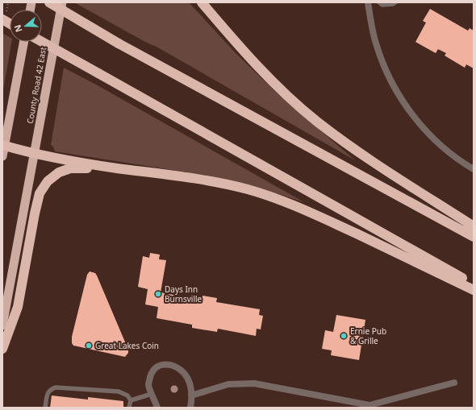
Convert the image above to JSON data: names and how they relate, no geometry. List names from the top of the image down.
{
  "streets": {
    "highway": ["County Road 42 East"]
  },
  "places": ["Days Inn Burnsville", "Ernie Pub & Grille", "Great Lakes Coin"],
  "north": "left"
}
